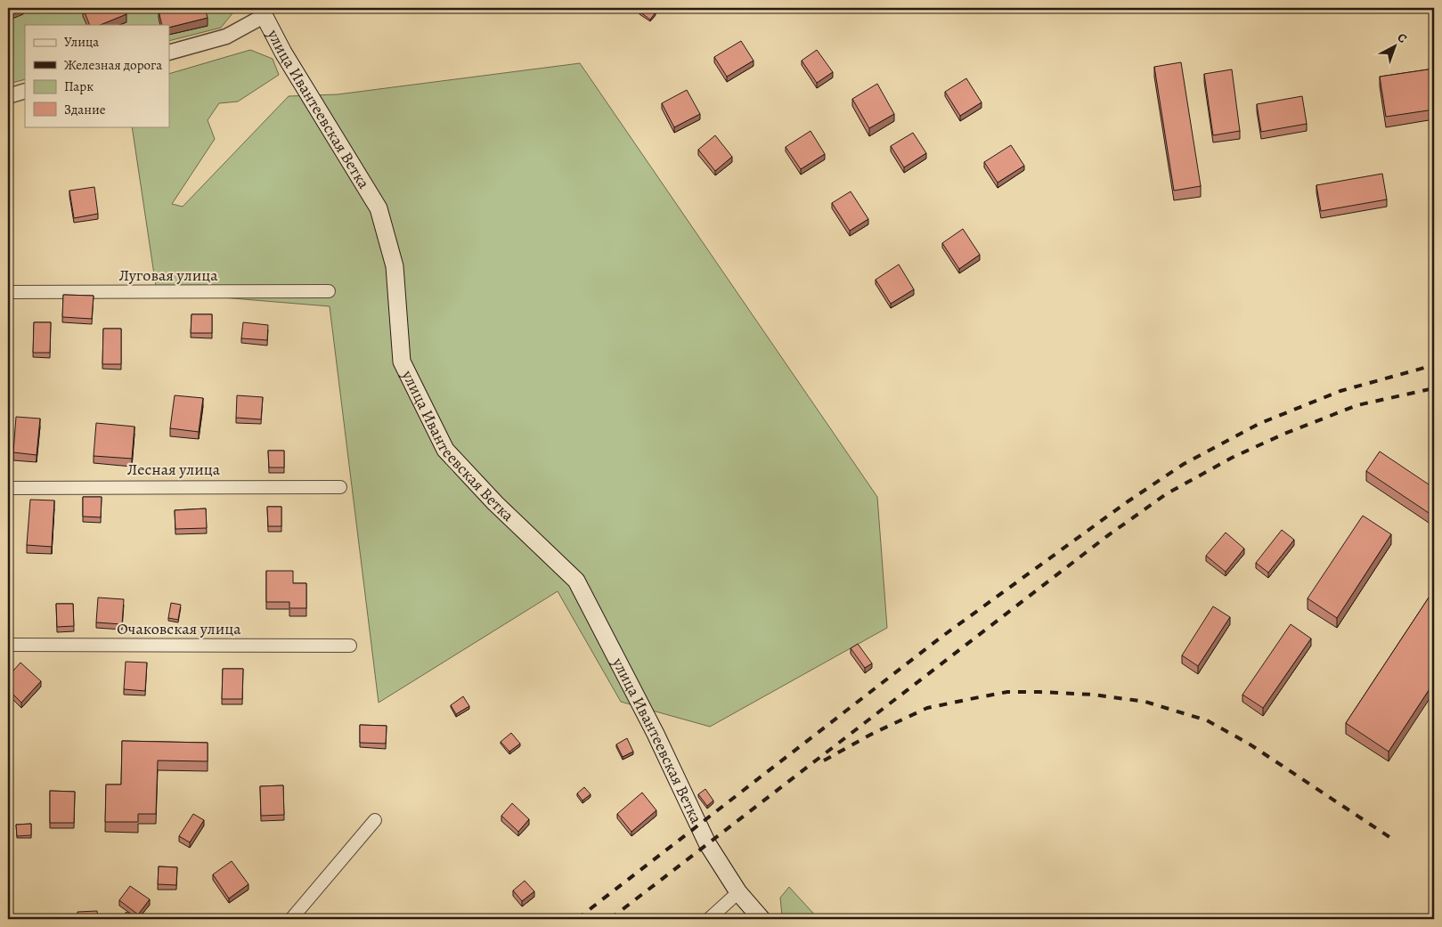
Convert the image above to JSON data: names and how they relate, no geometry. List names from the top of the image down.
{
  "streets": {
    "main road": ["улица Ивантеевская Ветка"],
    "street": ["Луговая улица", "Лесная улица", "Очаковская улица"]
  },
  "legend": [
    "Улица",
    "Железная дорога",
    "Парк",
    "Здание"
  ],
  "north": "top right"
}
